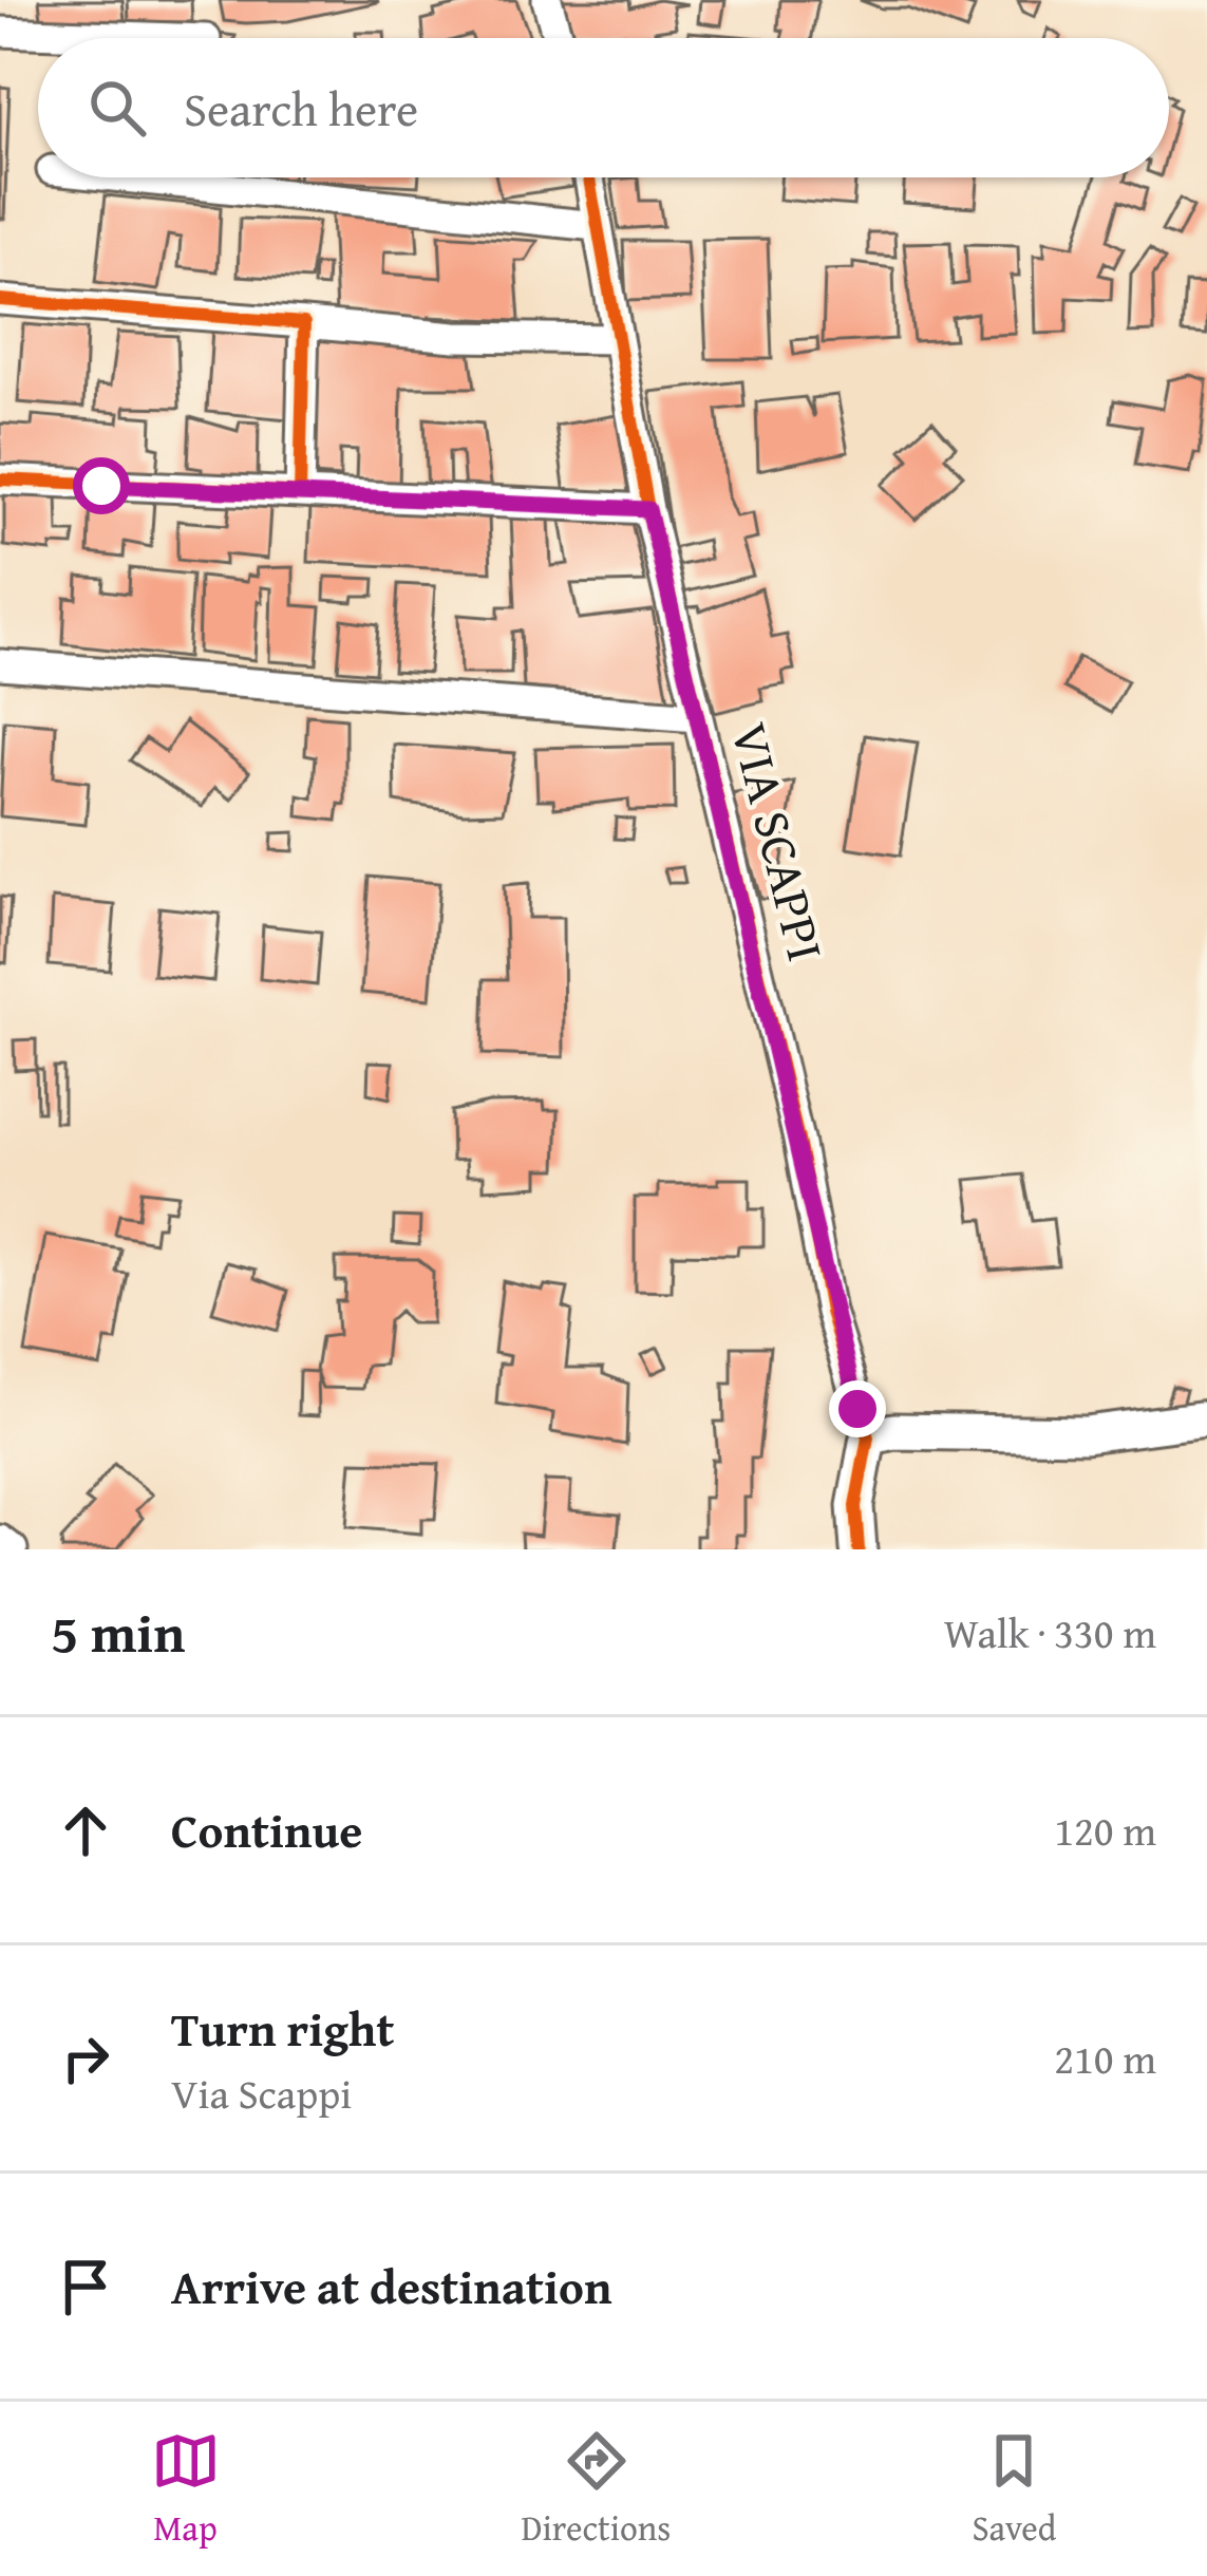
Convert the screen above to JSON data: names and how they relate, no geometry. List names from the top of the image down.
{
  "streets": {
    "street": ["VIA SCAPPI"]
  },
  "page": {
    "search": "Search here",
    "heading": ["5 min", "Walk · 330 m"],
    "list": [
      ["Continue", "120 m"],
      ["Turn right", "Via Scappi", "210 m"],
      "Arrive at destination"
    ],
    "nav": ["Map", "Directions", "Saved"]
  }
}
